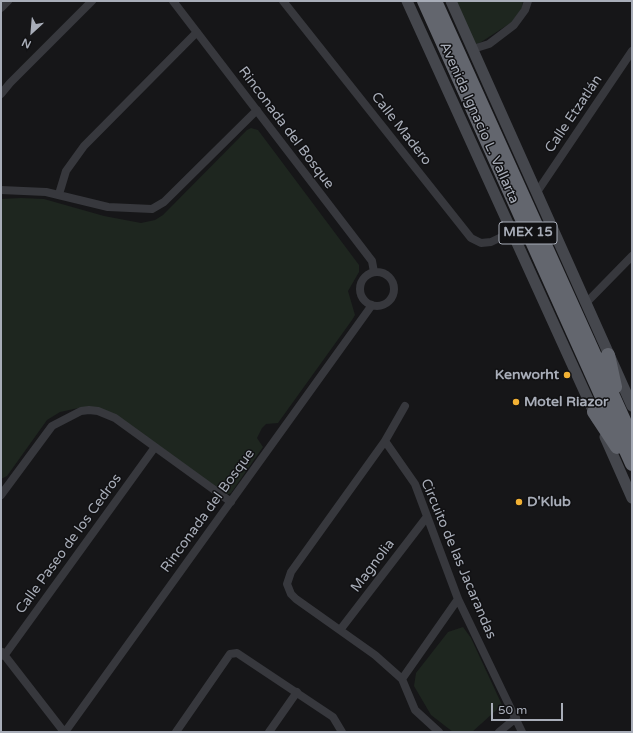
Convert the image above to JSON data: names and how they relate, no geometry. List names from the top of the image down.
{
  "streets": {
    "highway": ["Avenida Ignacio L. Vallarta", "MEX 15"],
    "street": [
      "Calle Etzatlán",
      "Rinconada del Bosque",
      "Calle Madero",
      "Calle Paseo de los Cedros",
      "Circuito de las Jacarandas",
      "Magnolia"
    ]
  },
  "crossings": [
    ["Rinconada del Bosque", "Calle Paseo de los Cedros"],
    ["Circuito de las Jacarandas", "Magnolia"]
  ],
  "places": ["Kenworht", "Motel Riazor", "D'Klub"],
  "scale_bar": "50 m",
  "north": "bottom left"
}
